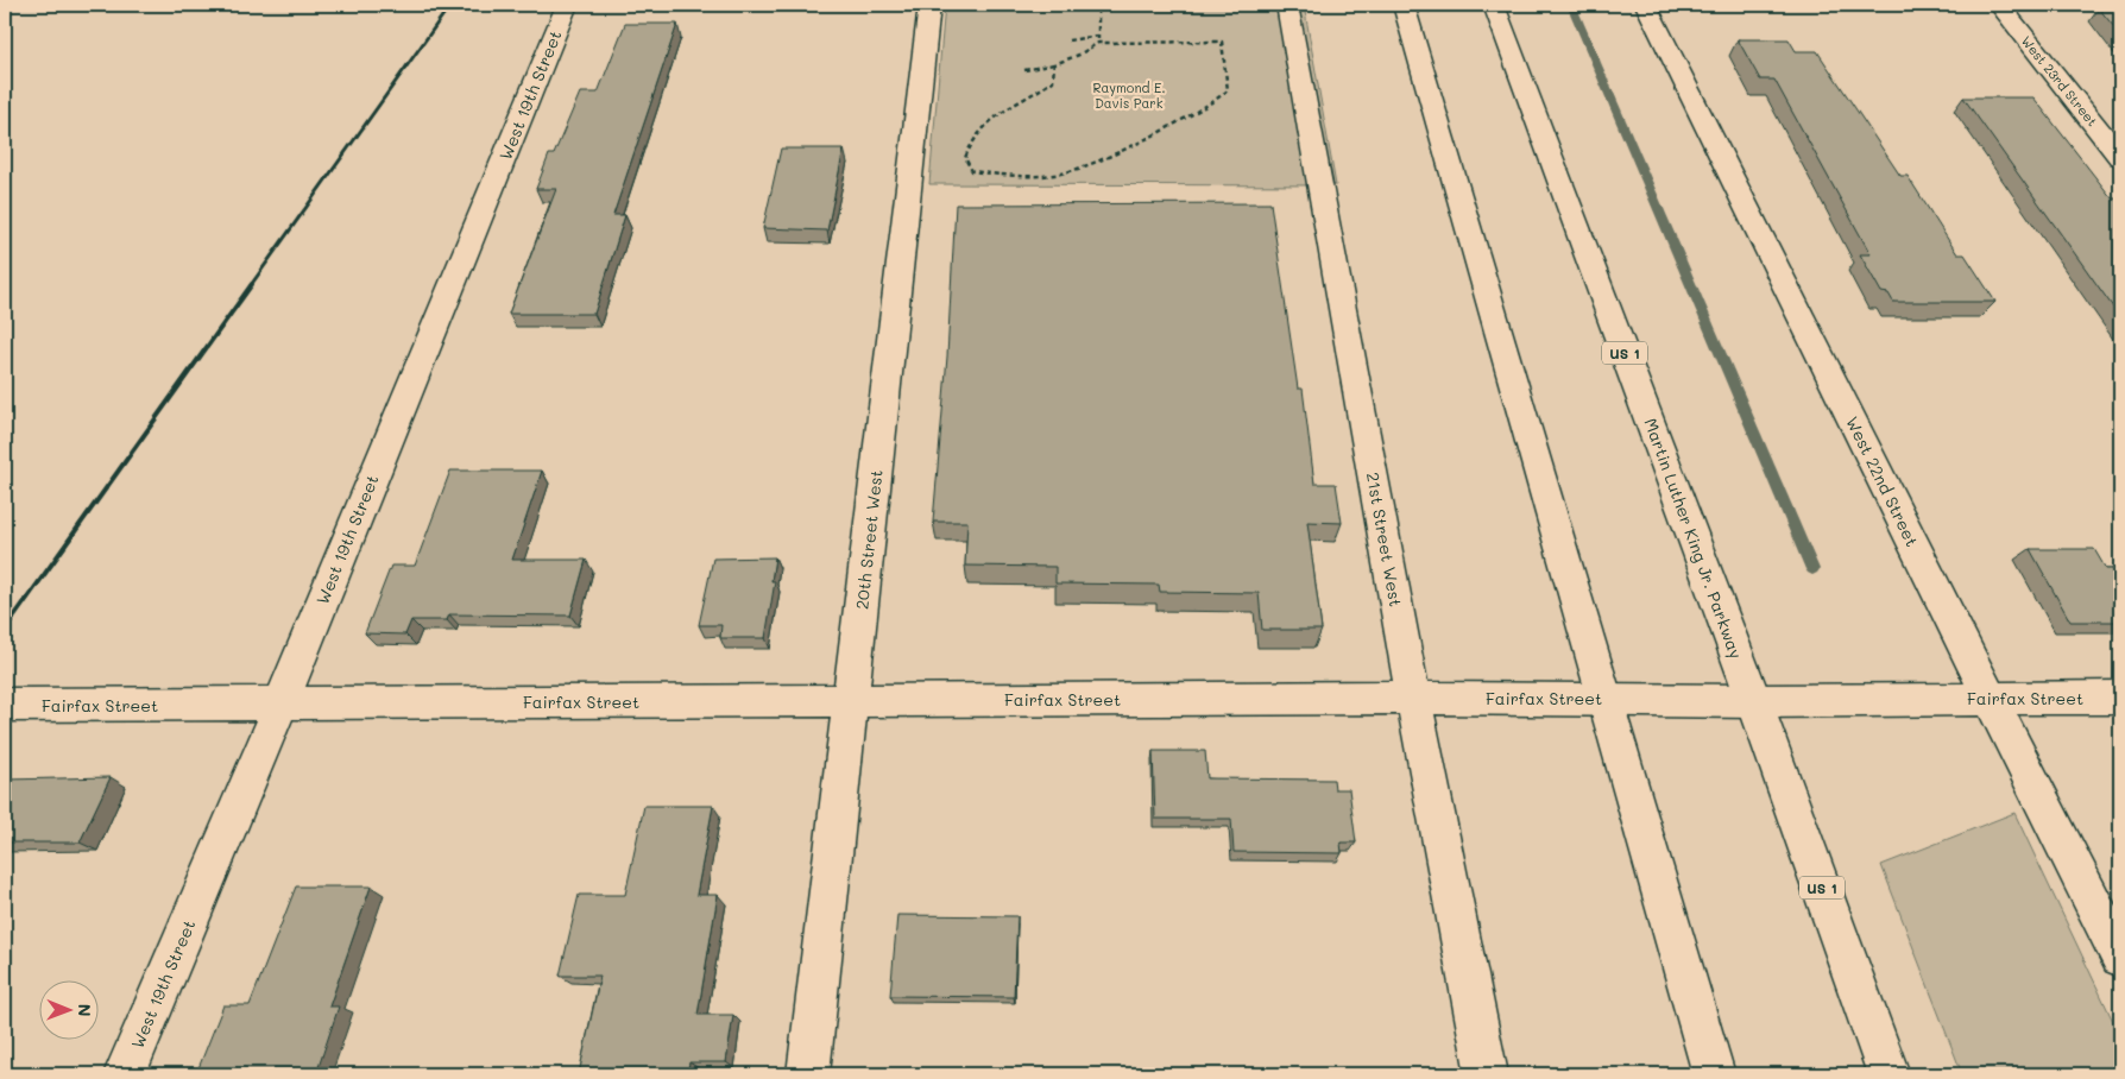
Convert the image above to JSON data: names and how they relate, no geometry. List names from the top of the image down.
{
  "streets": {
    "main road": [
      "West 23rd Street",
      "West 19th Street",
      "US 1",
      "West 22nd Street",
      "Martin Luther King Jr. Parkway",
      "20th Street West",
      "21st Street West",
      "Fairfax Street"
    ]
  },
  "crossings": [
    ["West 19th Street", "Fairfax Street"],
    ["West 22nd Street", "Fairfax Street"],
    ["Martin Luther King Jr. Parkway", "Fairfax Street"],
    ["20th Street West", "Fairfax Street"],
    ["21st Street West", "Fairfax Street"]
  ],
  "parks": ["Raymond E. Davis Park"],
  "north": "right"
}
